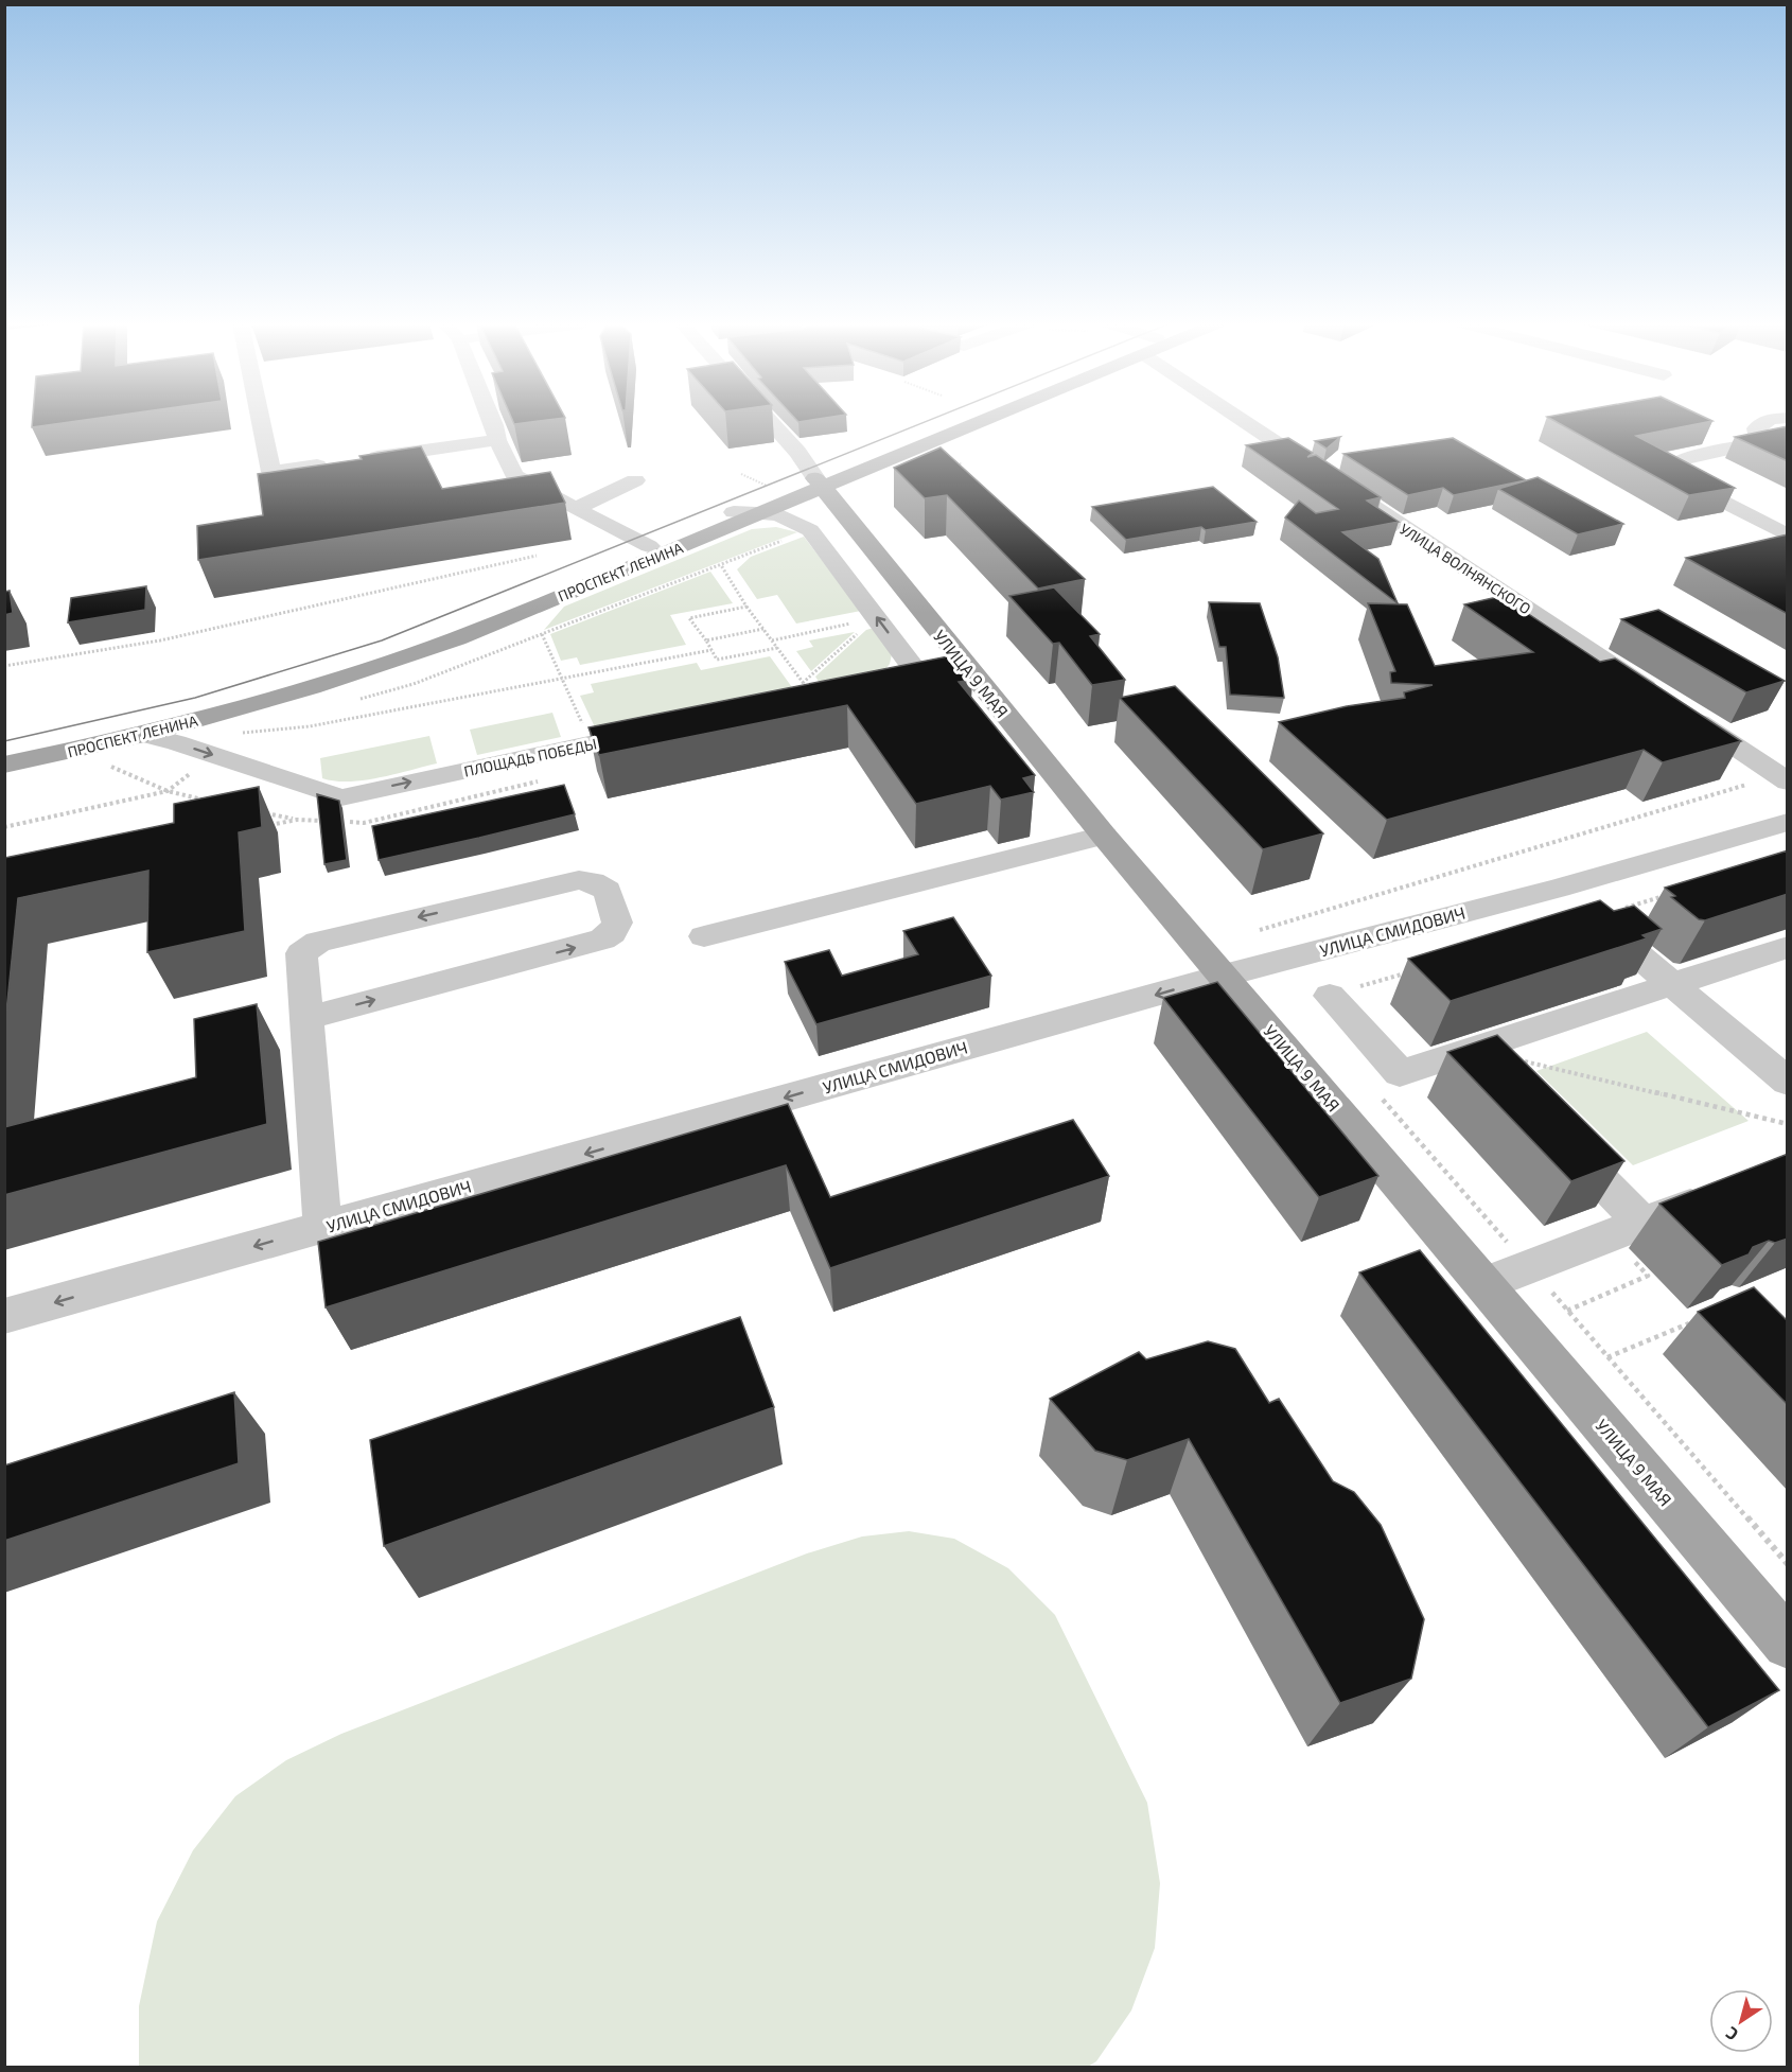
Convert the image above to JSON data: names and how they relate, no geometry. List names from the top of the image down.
{
  "streets": {
    "main road": ["ПРОСПЕКТ ЛЕНИНА", "УЛИЦА 9 МАЯ"],
    "street": ["УЛИЦА ВОЛНЯНСКОГО", "ПЛОЩАДЬ ПОБЕДЫ", "УЛИЦА СМИДОВИЧ"]
  },
  "crossings": [
    ["ПРОСПЕКТ ЛЕНИНА", "УЛИЦА 9 МАЯ"],
    ["ПРОСПЕКТ ЛЕНИНА", "ПЛОЩАДЬ ПОБЕДЫ"],
    ["УЛИЦА 9 МАЯ", "УЛИЦА СМИДОВИЧ"]
  ],
  "one_way": ["ПЛОЩАДЬ ПОБЕДЫ"],
  "north": "bottom left"
}
